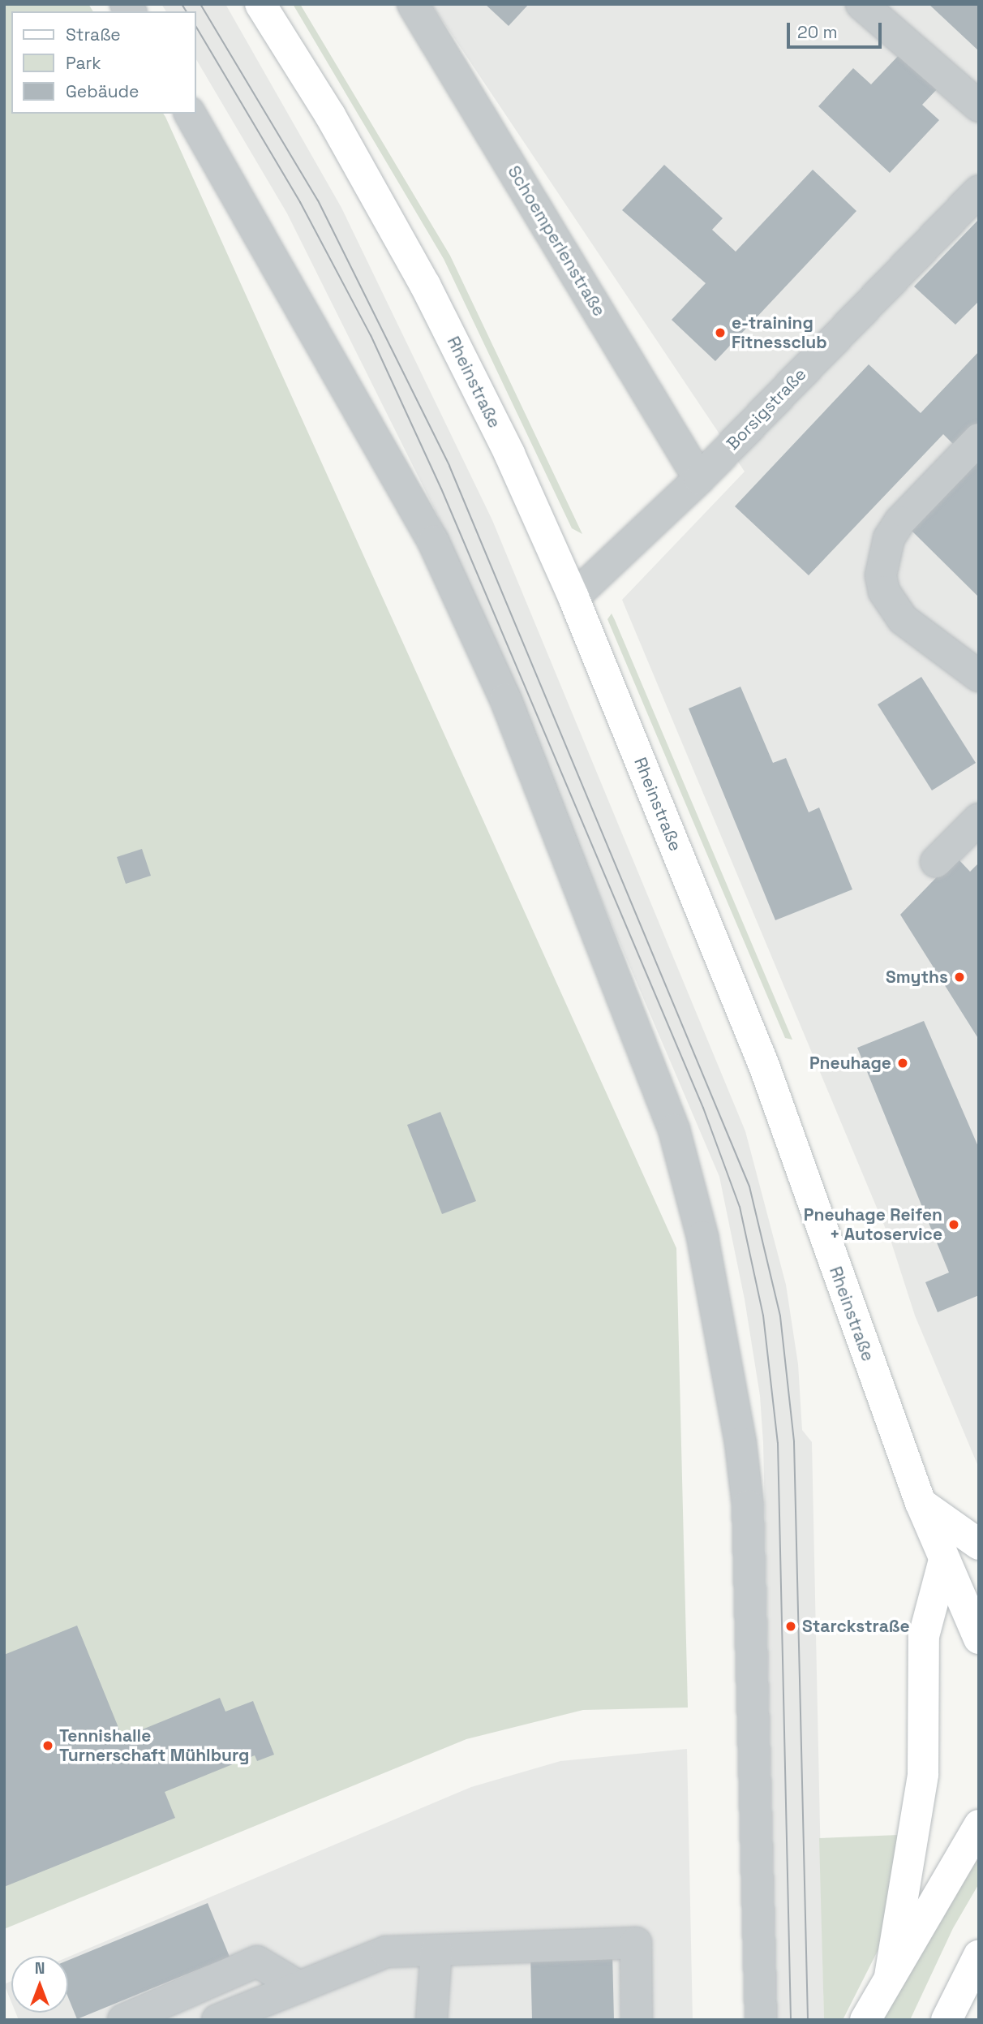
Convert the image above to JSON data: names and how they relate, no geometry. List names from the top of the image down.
{
  "streets": {
    "main road": ["Rheinstraße"],
    "street": ["Schoemperlenstraße", "Borsigstraße"]
  },
  "crossings": [
    ["Schoemperlenstraße", "Borsigstraße"],
    ["Rheinstraße", "Borsigstraße"]
  ],
  "places": [
    "e-training Fitnessclub",
    "Smyths",
    "Pneuhage",
    "Pneuhage Reifen + Autoservice",
    "Starckstraße",
    "Tennishalle Turnerschaft Mühlburg"
  ],
  "legend": ["Straße", "Park", "Gebäude"],
  "scale_bar": "20 m",
  "north": "top"
}
